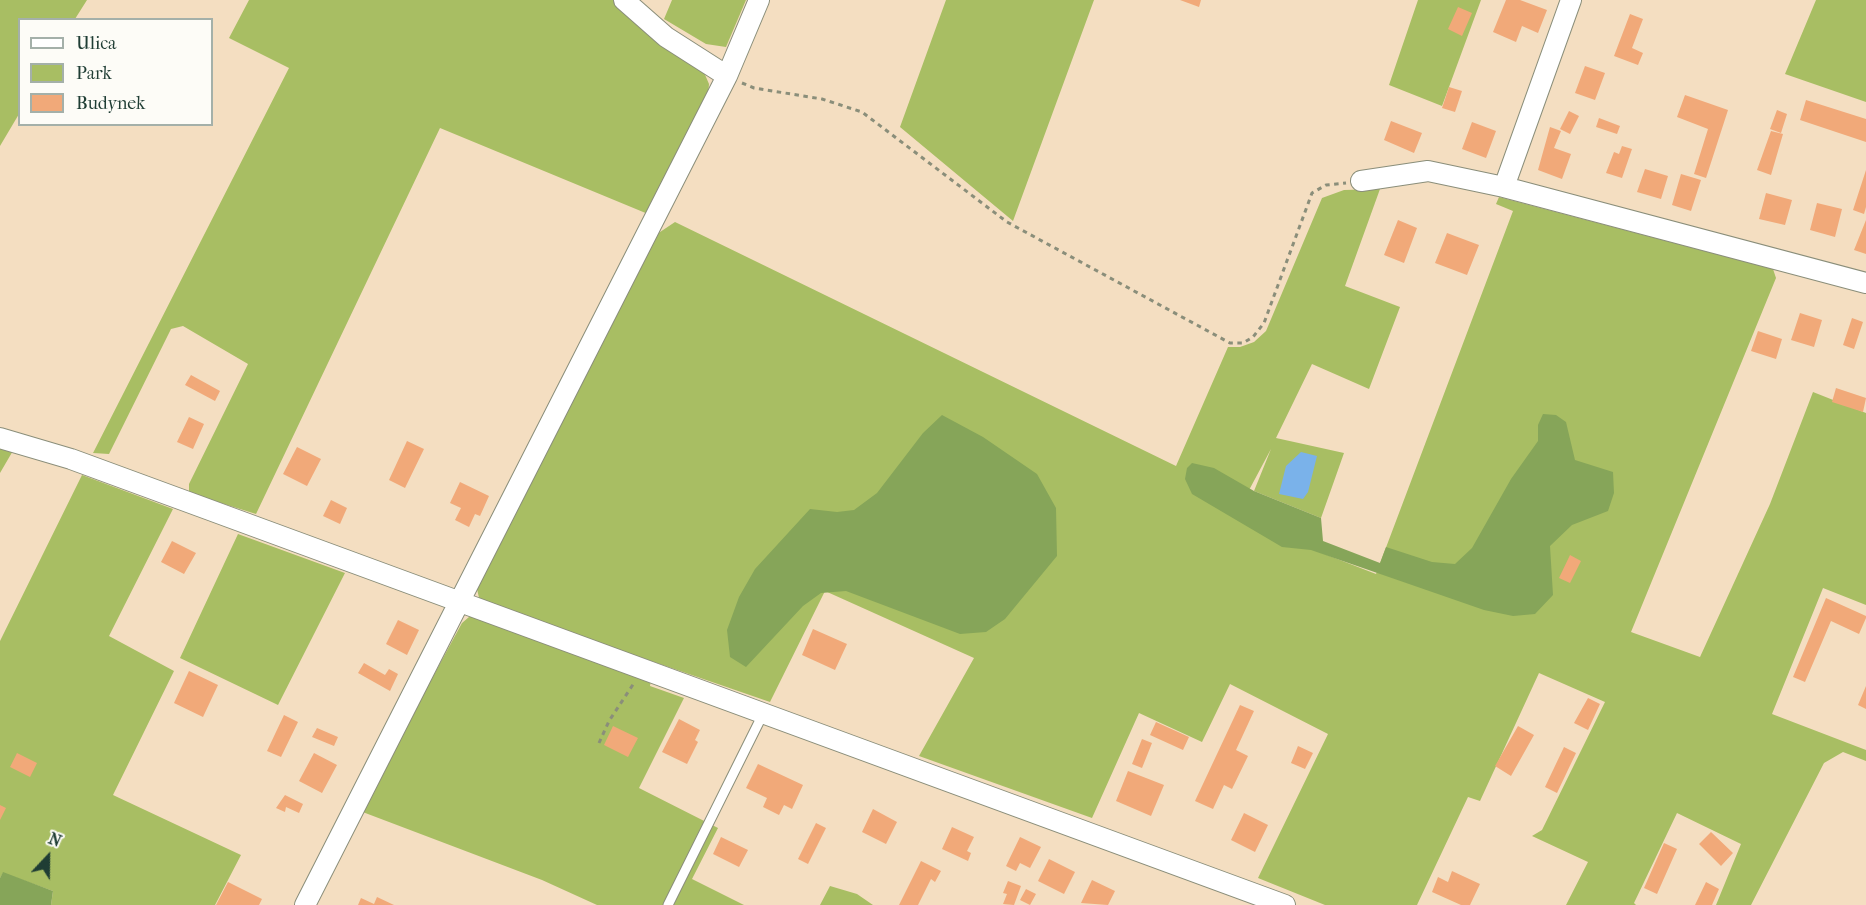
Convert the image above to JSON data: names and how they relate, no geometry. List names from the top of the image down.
{
  "legend": ["Ulica", "Park", "Budynek"],
  "north": "top"
}
